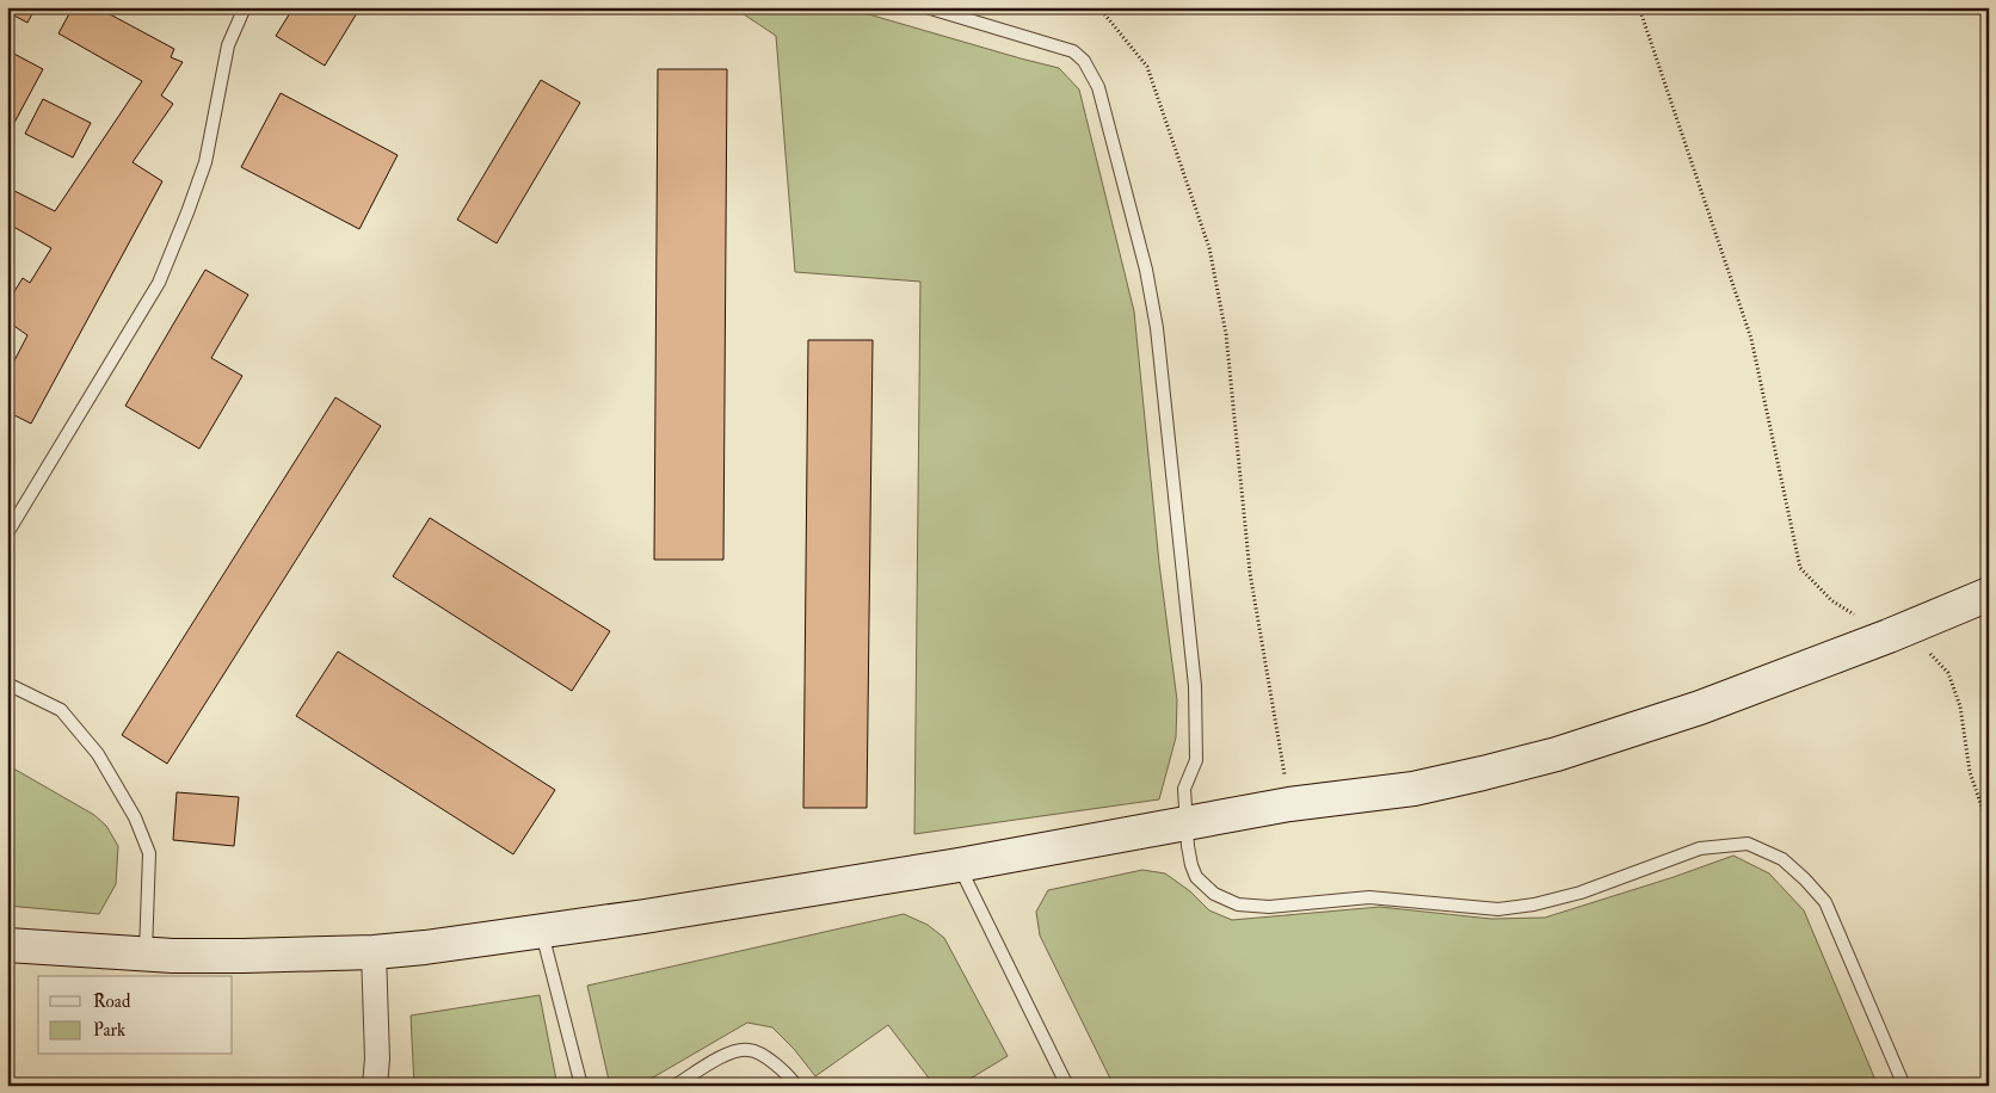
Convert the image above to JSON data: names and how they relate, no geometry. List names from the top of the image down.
{
  "legend": ["Road", "Park"]
}
